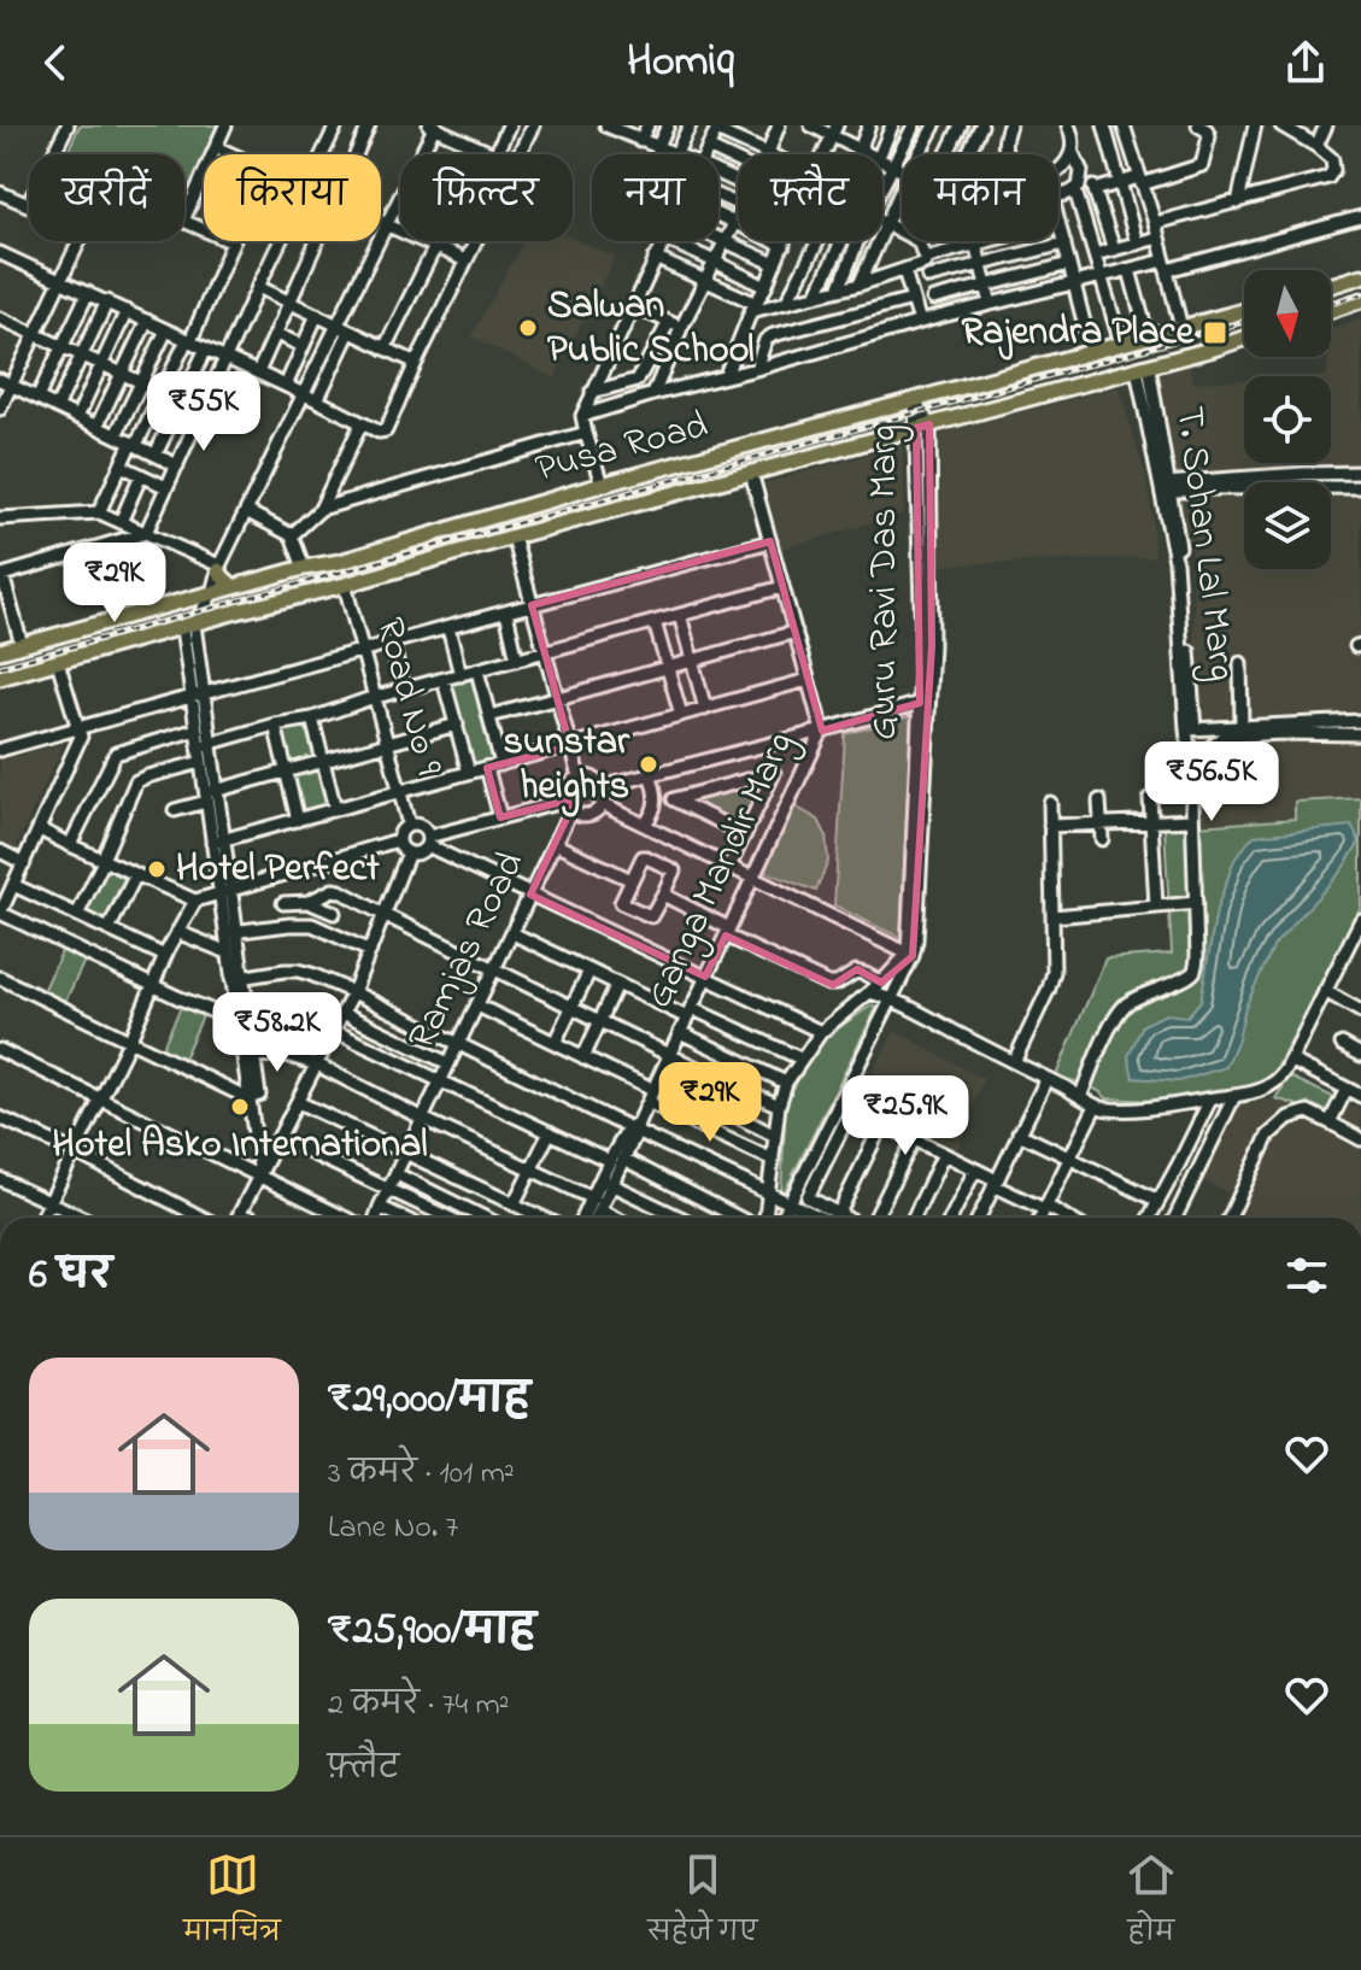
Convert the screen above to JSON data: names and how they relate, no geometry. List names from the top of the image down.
{
  "streets": {
    "main road": ["Pusa Road"],
    "street": [
      "T. Sohan Lal Marg",
      "Guru Ravi Das Marg",
      "Road No 9",
      "Ganga Mandir Marg",
      "Ramjas Road"
    ]
  },
  "crossings": [
    ["Pusa Road", "T. Sohan Lal Marg"],
    ["Pusa Road", "Guru Ravi Das Marg"],
    ["Pusa Road", "Road No 9"],
    ["Pusa Road", "Ganga Mandir Marg"]
  ],
  "places": {
    "other": [
      "Salwan Public School",
      "sunstar heights",
      "Hotel Perfect",
      "Hotel Asko International"
    ],
    "transit": ["Rajendra Place"]
  },
  "north": "bottom",
  "page": {
    "header": "Homiq",
    "chip": [
      "खरीदें",
      "किराया",
      "फ़िल्टर",
      "नया",
      "फ़्लैट",
      "मकान"
    ],
    "price": [
      "₹55K",
      "₹29K",
      "₹56.5K",
      "₹58.2K",
      "₹29K",
      "₹25.9K"
    ],
    "heading": "6 घर",
    "list": [
      {
        "name": "₹29,000/माह",
        "note": "3 कमरे · 101 m² · Lane No. 7"
      },
      {
        "name": "₹25,900/माह",
        "note": "2 कमरे · 74 m² · फ़्लैट"
      }
    ],
    "tabs": ["मानचित्र", "सहेजे गए", "होम"]
  }
}
